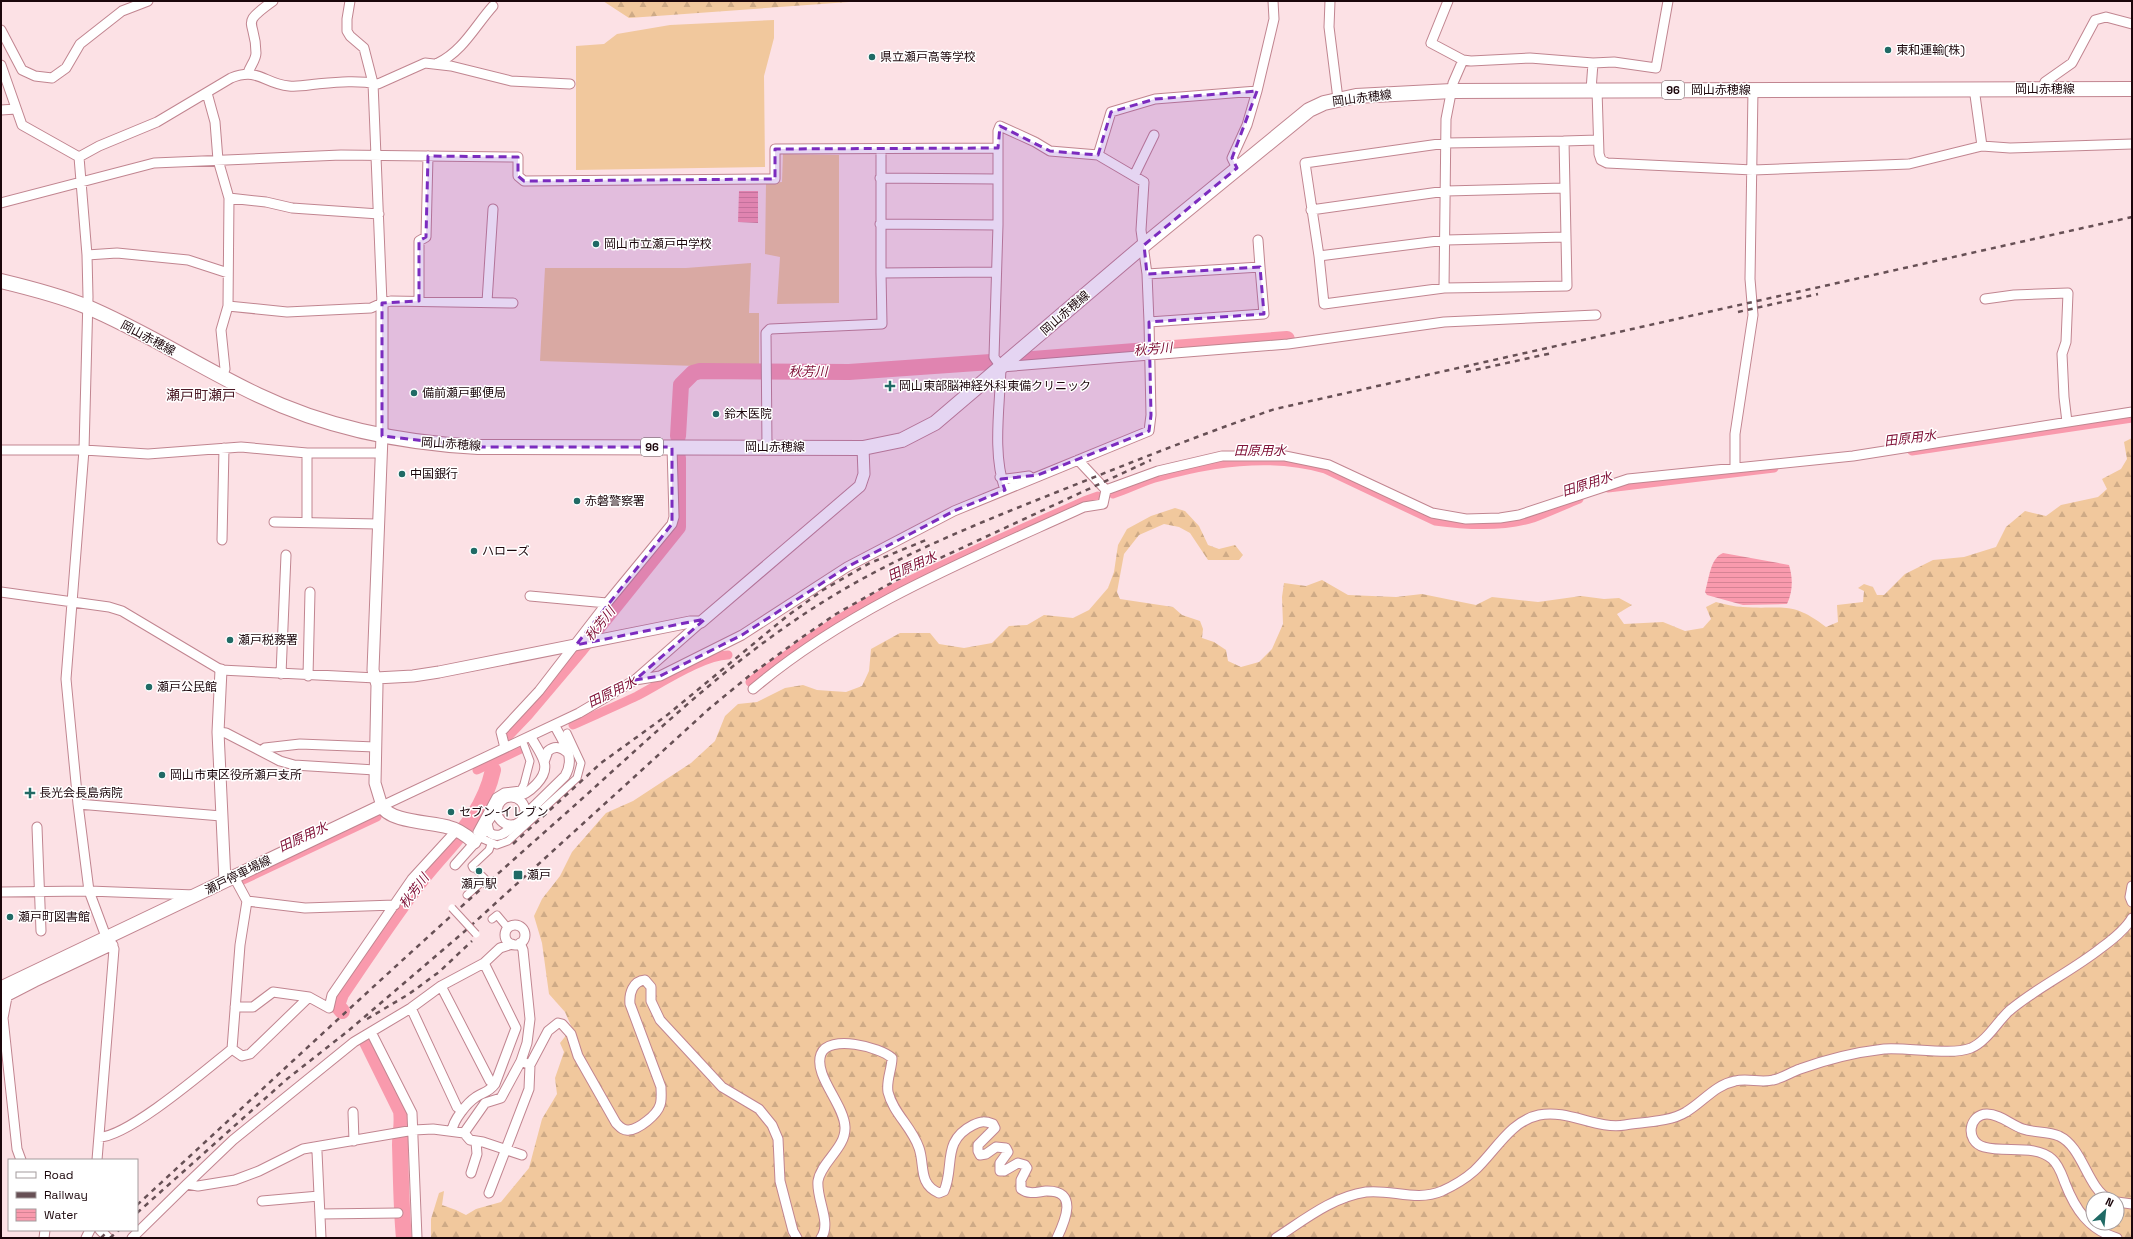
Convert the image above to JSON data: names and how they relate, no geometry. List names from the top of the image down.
{
  "streets": {
    "main road": ["岡山赤穂線", "96", "瀬戸停車場線"]
  },
  "districts": ["瀬戸町瀬戸"],
  "water": ["秋芳川", "田原用水"],
  "places": {
    "other": [
      "東和運輸(株)",
      "県立瀬戸高等学校",
      "岡山市立瀬戸中学校",
      "備前瀬戸郵便局",
      "鈴木医院",
      "中国銀行",
      "赤磐警察署",
      "ハローズ",
      "瀬戸税務署",
      "瀬戸公民館",
      "岡山市東区役所瀬戸支所",
      "セブン-イレブン",
      "瀬戸駅",
      "瀬戸町図書館"
    ],
    "health": ["岡山東部脳神経外科東備クリニック", "長光会長島病院"],
    "transit": ["瀬戸"]
  },
  "legend": ["Road", "Railway", "Water"],
  "north": "top right"
}
